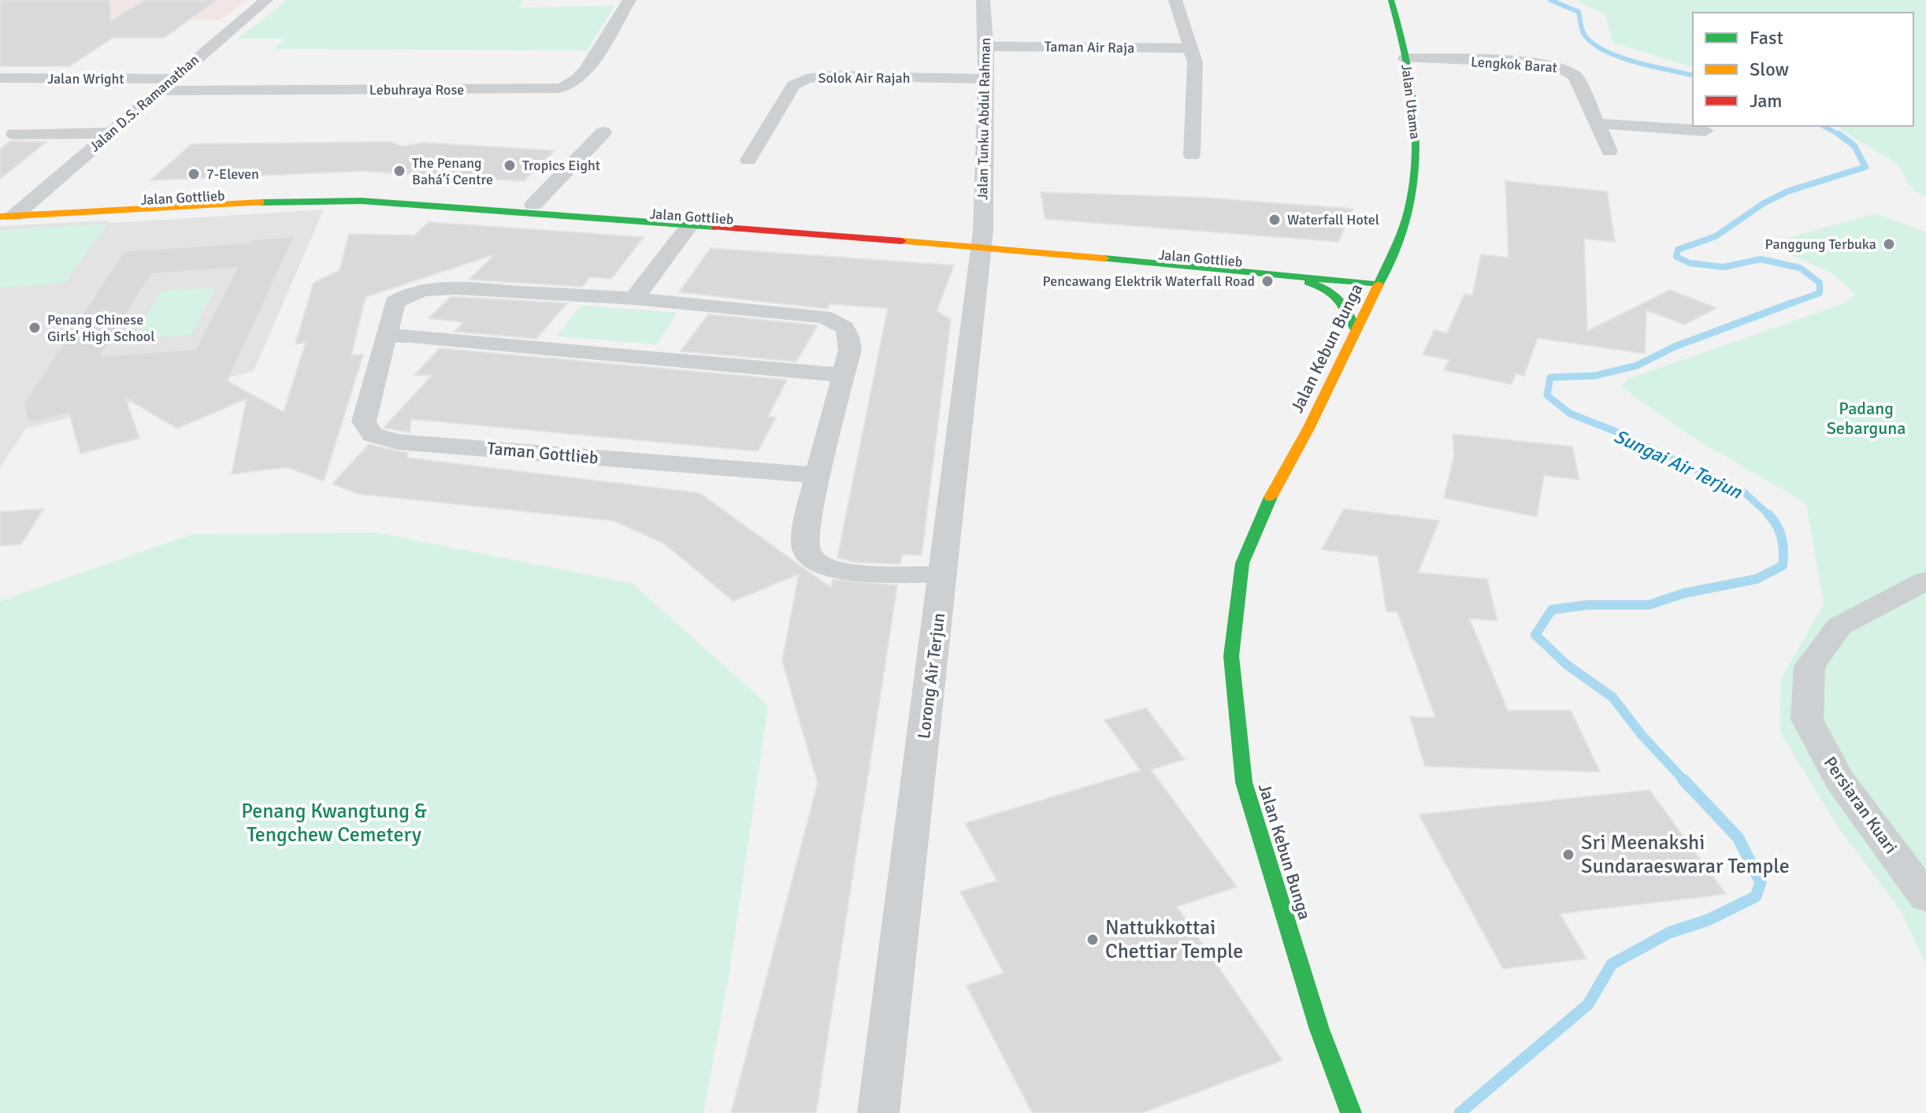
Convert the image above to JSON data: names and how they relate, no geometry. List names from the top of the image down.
{
  "streets": {
    "main road": ["Jalan Utama", "Jalan Gottlieb", "Jalan Kebun Bunga"],
    "street": [
      "Taman Air Raja",
      "Lengkok Barat",
      "Solok Air Rajah",
      "Jalan Wright",
      "Lebuhraya Rose",
      "Jalan D.S. Ramanathan",
      "Jalan Tunku Abdul Rahman",
      "Taman Gottlieb",
      "Lorong Air Terjun",
      "Persiaran Kuari"
    ]
  },
  "crossings": [
    ["Taman Air Raja", "Jalan Tunku Abdul Rahman"],
    ["Lengkok Barat", "Jalan Utama"],
    ["Solok Air Rajah", "Jalan Tunku Abdul Rahman"],
    ["Jalan Wright", "Lebuhraya Rose"],
    ["Jalan Wright", "Jalan D.S. Ramanathan"],
    ["Lebuhraya Rose", "Jalan D.S. Ramanathan"],
    ["Jalan Utama", "Jalan Gottlieb"],
    ["Jalan Utama", "Jalan Kebun Bunga"],
    ["Jalan D.S. Ramanathan", "Jalan Gottlieb"],
    ["Jalan Tunku Abdul Rahman", "Jalan Gottlieb"],
    ["Jalan Tunku Abdul Rahman", "Lorong Air Terjun"],
    ["Jalan Gottlieb", "Jalan Kebun Bunga"],
    ["Jalan Gottlieb", "Lorong Air Terjun"],
    ["Taman Gottlieb", "Lorong Air Terjun"]
  ],
  "water": ["Sungai Air Terjun"],
  "parks": ["Padang Sebarguna", "Penang Kwangtung & Tengchew Cemetery"],
  "places": [
    "Tropics Eight",
    "The Penang Bahá’í Centre",
    "7-Eleven",
    "Waterfall Hotel",
    "Panggung Terbuka",
    "Pencawang Elektrik Waterfall Road",
    "Penang Chinese Girls' High School",
    "Sri Meenakshi Sundaraeswarar Temple",
    "Nattukkottai Chettiar Temple"
  ],
  "legend": ["Fast", "Slow", "Jam"]
}
